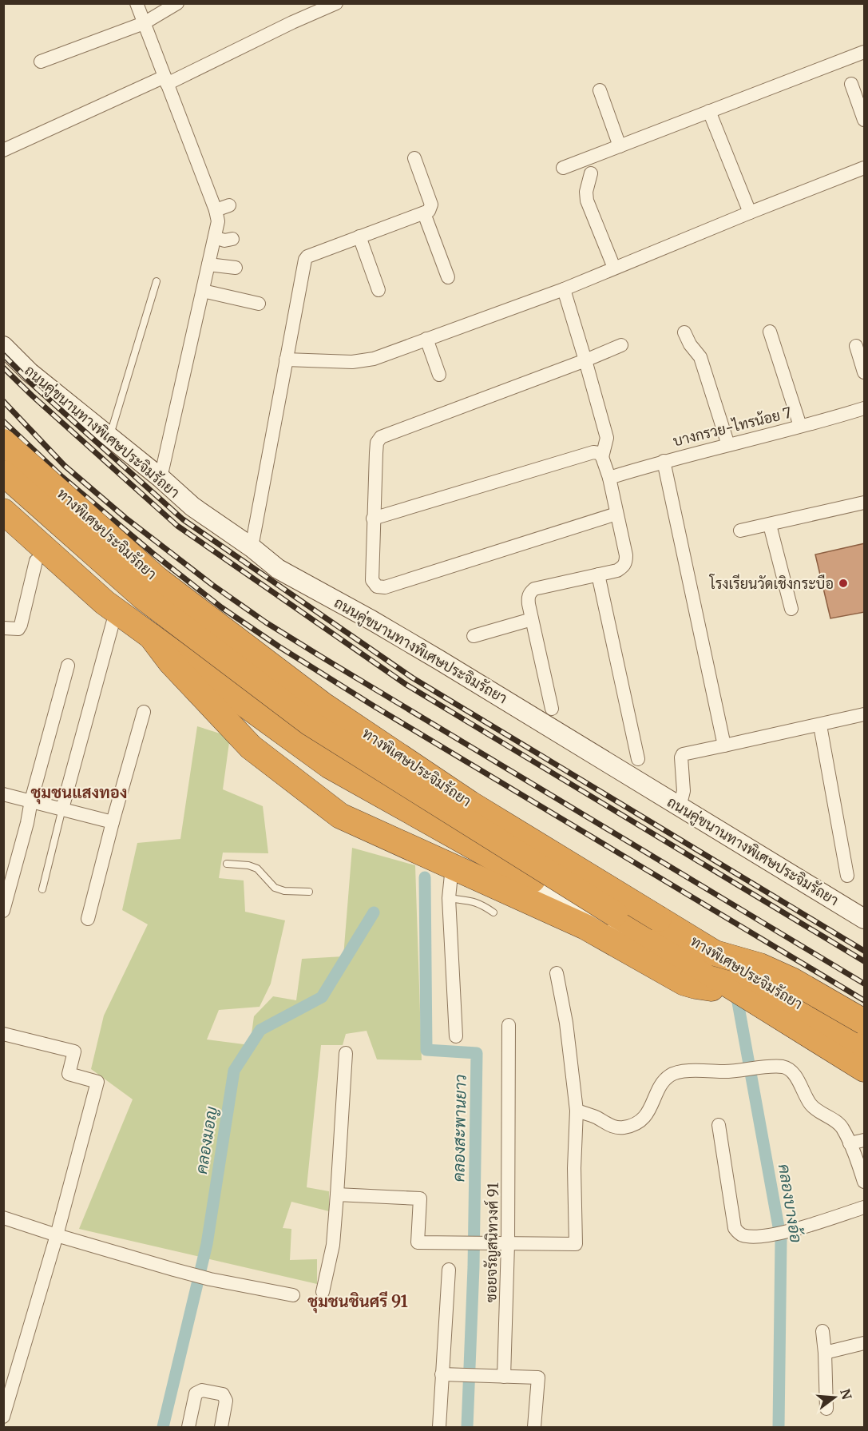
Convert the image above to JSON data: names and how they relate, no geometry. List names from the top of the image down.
{
  "streets": {
    "highway": ["ทางพิเศษประจิมรัถยา"],
    "main road": ["ถนนคู่ขนานทางพิเศษประจิมรัถยา"],
    "street": ["บางกรวย-ไทรน้อย 7", "ซอยจรัญสนิทวงศ์ 91"]
  },
  "districts": ["ชุมชนแสงทอง", "ชุมชนชินศรี 91"],
  "water": ["คลองสะพานยาว", "คลองมอญ", "คลองบางอ้อ"],
  "places": ["โรงเรียนวัดเชิงกระบือ"],
  "north": "right"
}
